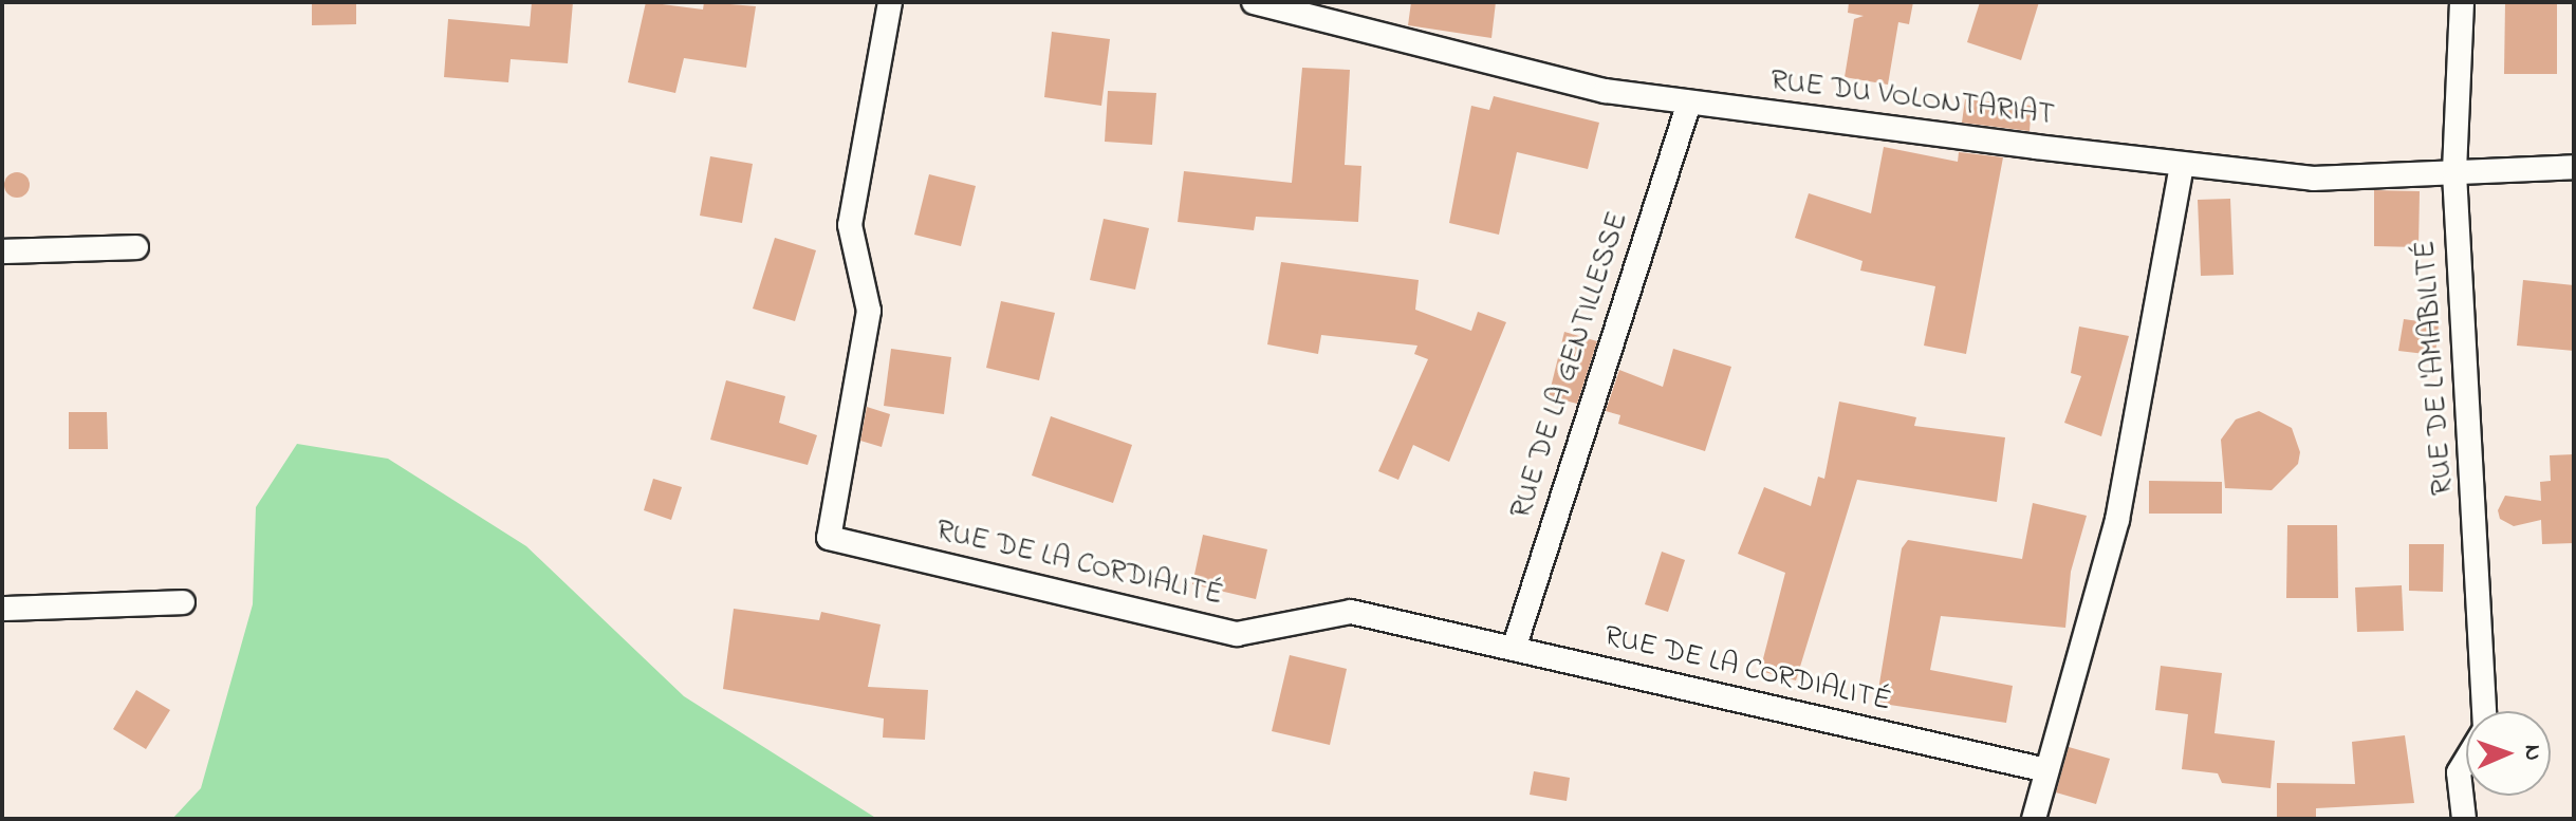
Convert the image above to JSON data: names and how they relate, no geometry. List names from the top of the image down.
{
  "streets": {
    "street": [
      "RUE DU VOLONTARIAT",
      "RUE DE LA GENTILLESSE",
      "RUE DE L'AMABILITÉ",
      "RUE DE LA CORDIALITÉ"
    ]
  },
  "crossings": [
    ["RUE DU VOLONTARIAT", "RUE DE LA GENTILLESSE"],
    ["RUE DU VOLONTARIAT", "RUE DE L'AMABILITÉ"],
    ["RUE DE LA GENTILLESSE", "RUE DE LA CORDIALITÉ"]
  ],
  "north": "right"
}
